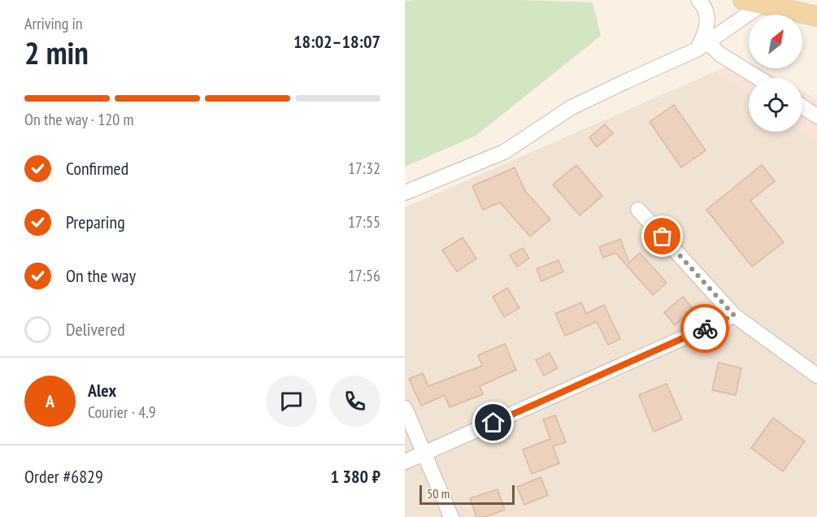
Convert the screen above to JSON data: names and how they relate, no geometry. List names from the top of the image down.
{
  "scale_bar": "50 m",
  "north": "top right",
  "page": {
    "heading": ["2 min", "Arriving in", "18:02–18:07"],
    "panel": [
      "Alex",
      "Courier · 4.9",
      "Order #6829",
      "1 380 ₽"
    ],
    "bar": "On the way · 120 m",
    "list": [
      ["Confirmed", "17:32"],
      ["Preparing", "17:55"],
      ["On the way", "17:56"],
      "Delivered"
    ],
    "round": "A",
    "scale": "50 m"
  }
}
